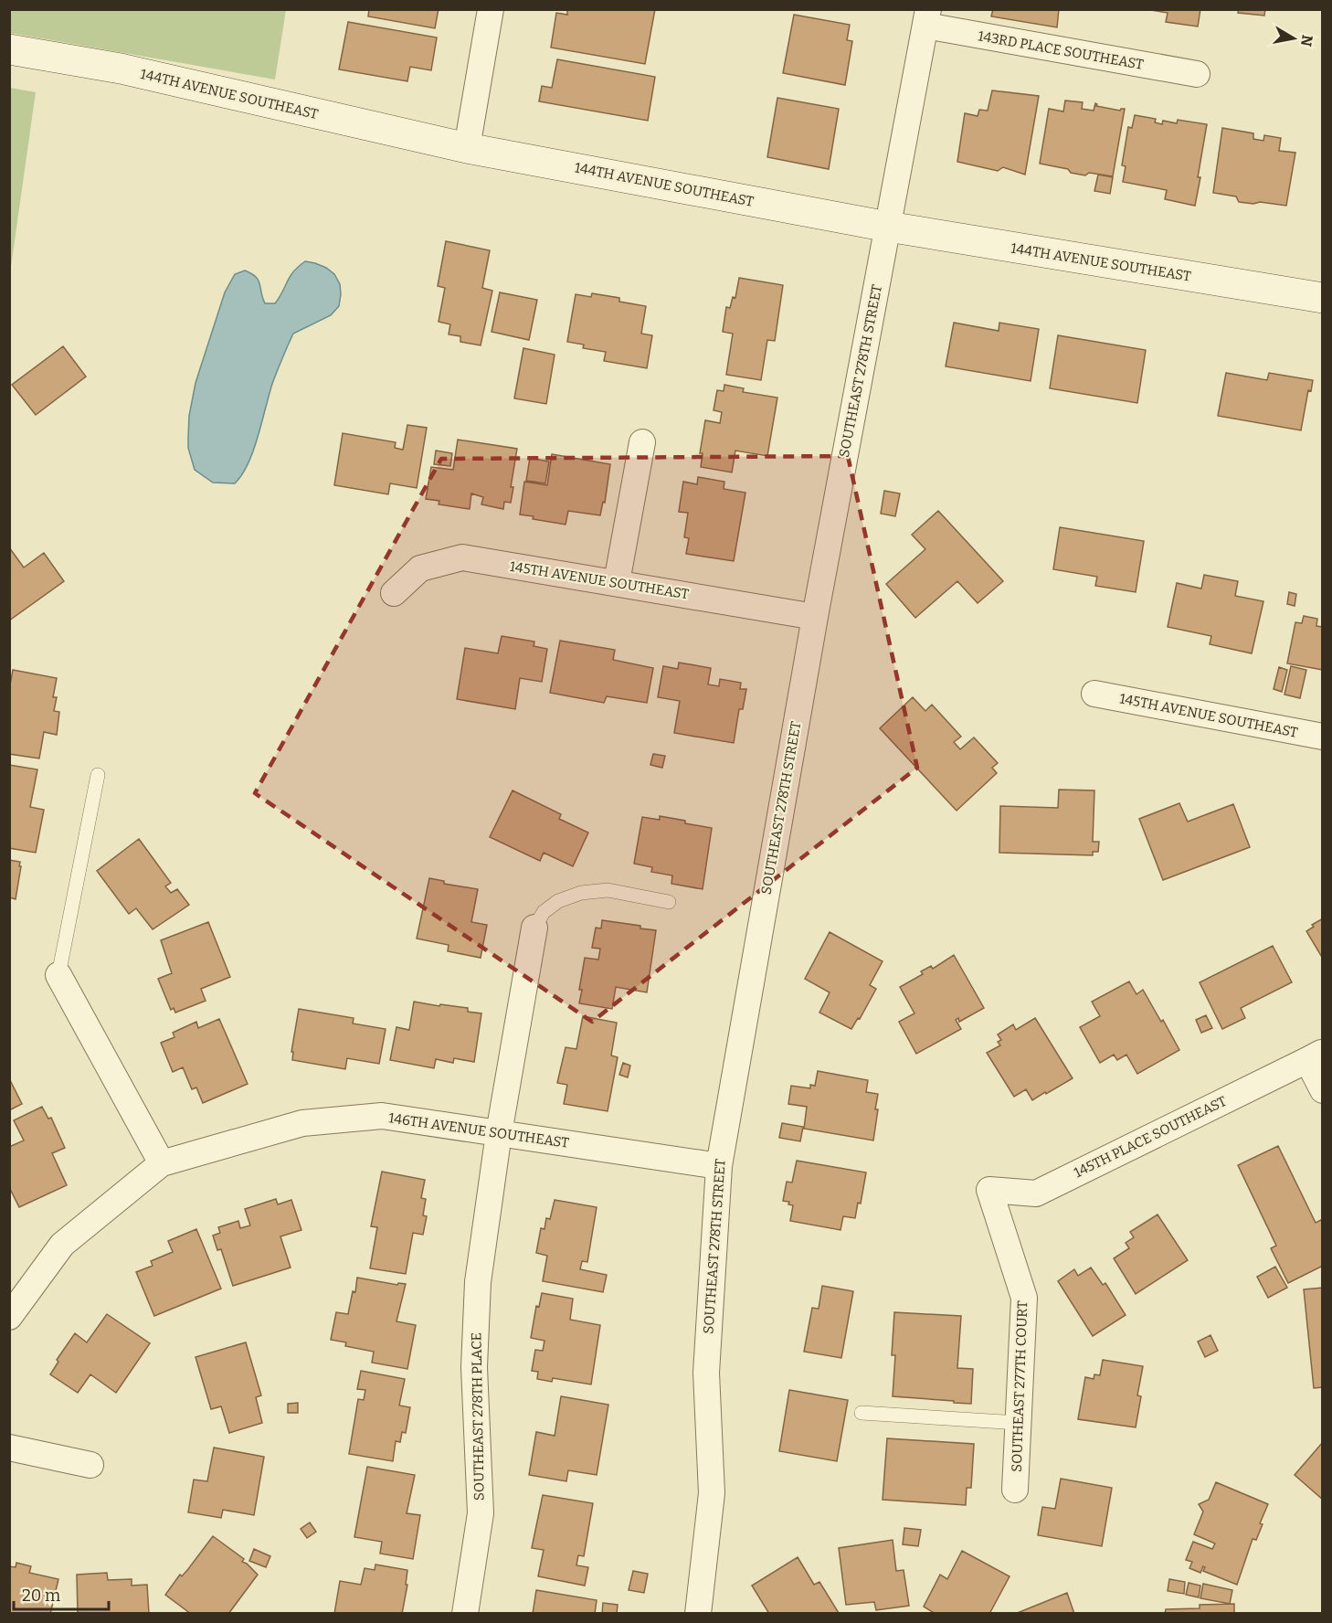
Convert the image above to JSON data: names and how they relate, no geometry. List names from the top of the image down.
{
  "streets": {
    "street": [
      "143RD PLACE SOUTHEAST",
      "144TH AVENUE SOUTHEAST",
      "SOUTHEAST 278TH STREET",
      "145TH AVENUE SOUTHEAST",
      "146TH AVENUE SOUTHEAST",
      "145TH PLACE SOUTHEAST",
      "SOUTHEAST 277TH COURT",
      "SOUTHEAST 278TH PLACE"
    ]
  },
  "crossings": [
    ["143RD PLACE SOUTHEAST", "SOUTHEAST 278TH STREET"],
    ["144TH AVENUE SOUTHEAST", "SOUTHEAST 278TH STREET"],
    ["SOUTHEAST 278TH STREET", "145TH AVENUE SOUTHEAST"],
    ["SOUTHEAST 278TH STREET", "146TH AVENUE SOUTHEAST"],
    ["146TH AVENUE SOUTHEAST", "SOUTHEAST 278TH PLACE"],
    ["145TH PLACE SOUTHEAST", "SOUTHEAST 277TH COURT"]
  ],
  "scale_bar": "20 m",
  "north": "right"
}
